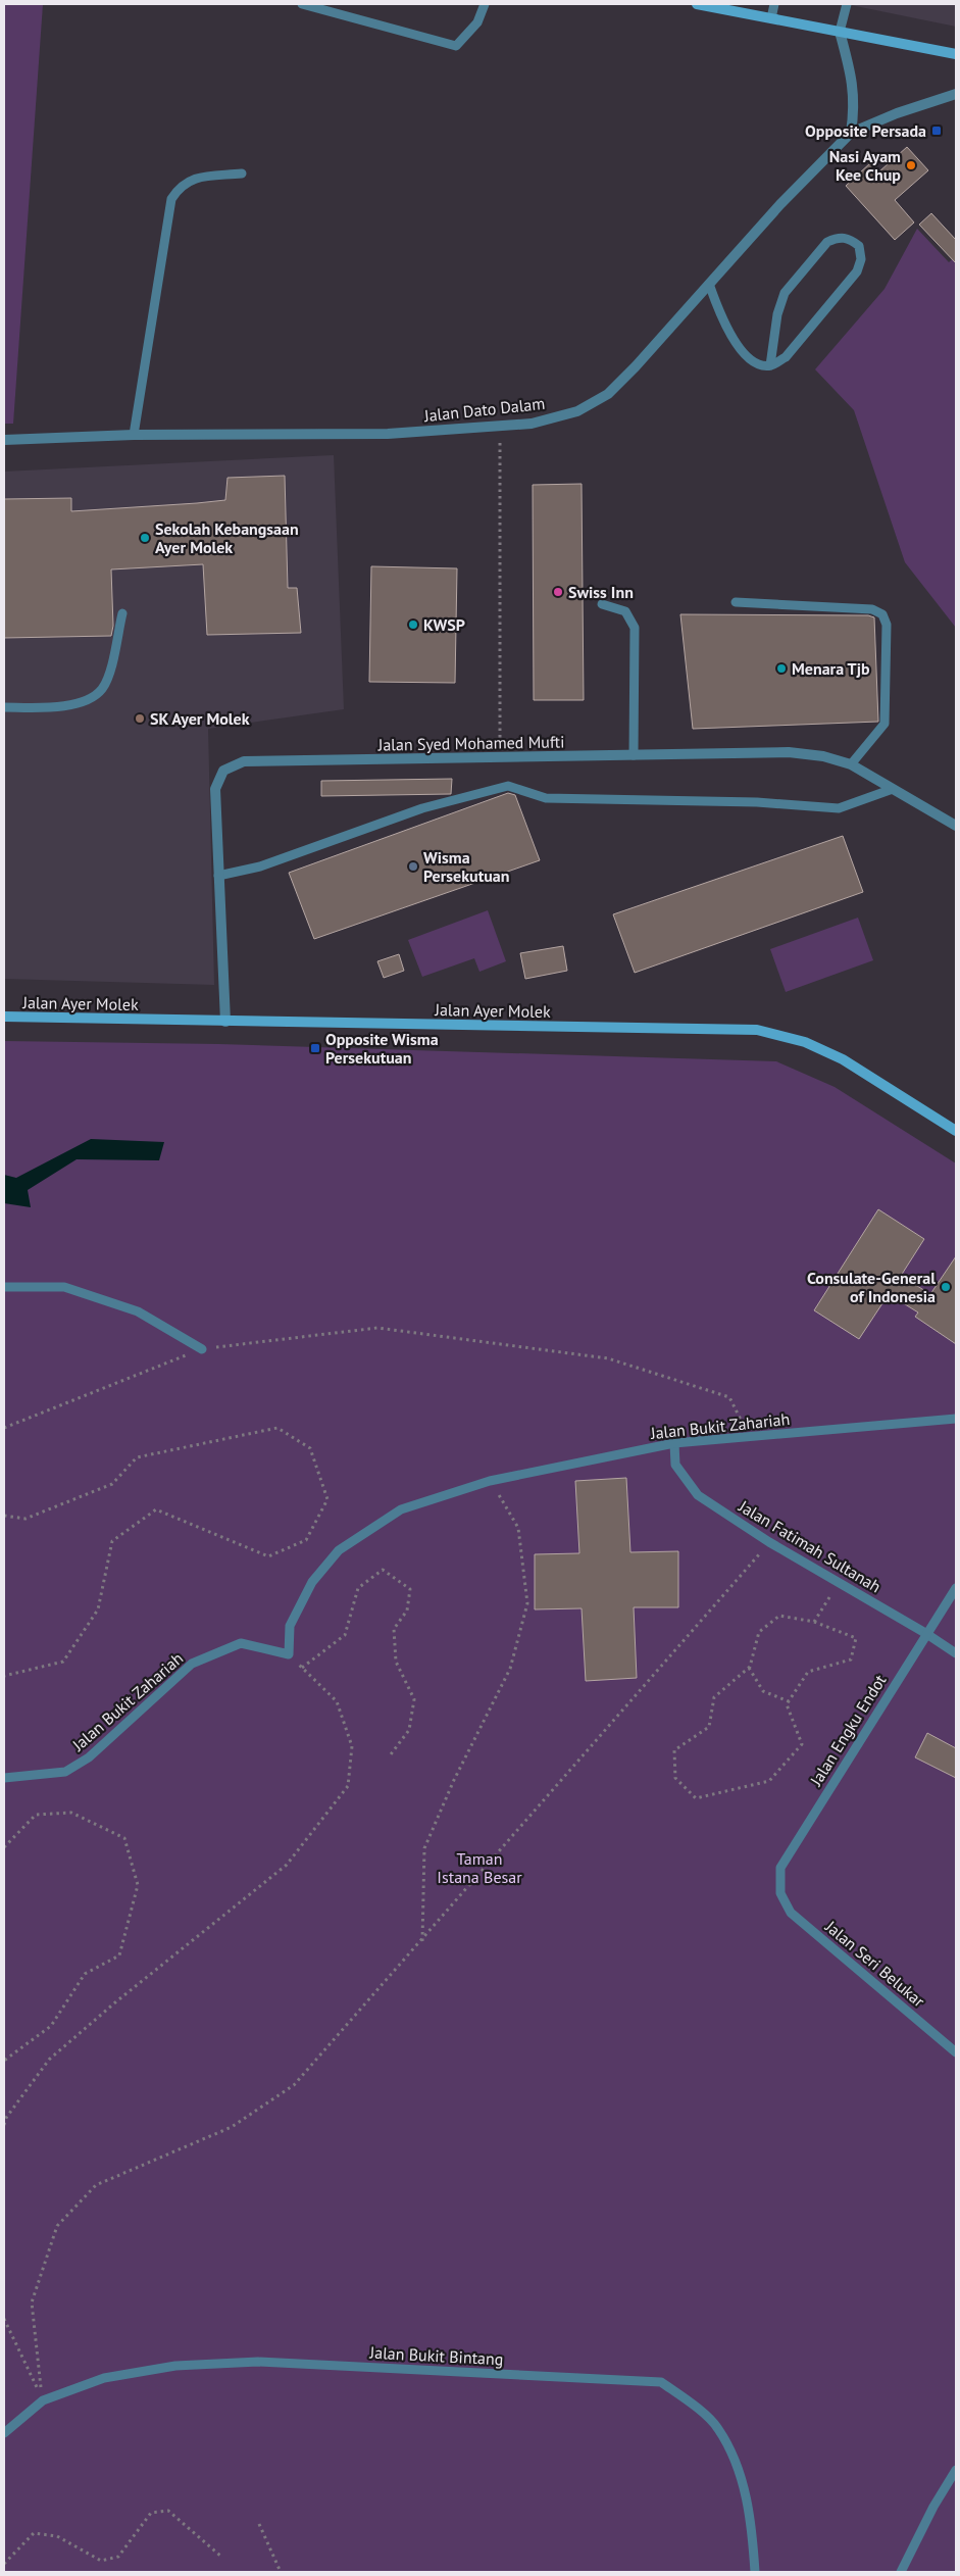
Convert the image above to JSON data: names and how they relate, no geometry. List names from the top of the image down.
{
  "streets": {
    "main road": ["Jalan Ayer Molek"],
    "street": ["Jalan Dato Dalam", "Jalan Syed Mohamed Mufti"],
    "lane": [
      "Jalan Bukit Zahariah",
      "Jalan Fatimah Sultanah",
      "Jalan Engku Endot",
      "Jalan Seri Belukar",
      "Jalan Bukit Bintang"
    ]
  },
  "crossings": [
    ["Jalan Syed Mohamed Mufti", "Jalan Ayer Molek"],
    ["Jalan Bukit Zahariah", "Jalan Fatimah Sultanah"],
    ["Jalan Fatimah Sultanah", "Jalan Engku Endot"],
    ["Jalan Engku Endot", "Jalan Seri Belukar"]
  ],
  "parks": ["Taman Istana Besar"],
  "places": {
    "transit": ["Opposite Persada", "Opposite Wisma Persekutuan"],
    "other": [
      "Nasi Ayam Kee Chup",
      "Sekolah Kebangsaan Ayer Molek",
      "Swiss Inn",
      "KWSP",
      "Menara Tjb",
      "SK Ayer Molek",
      "Wisma Persekutuan",
      "Consulate-General of Indonesia"
    ]
  }
}
